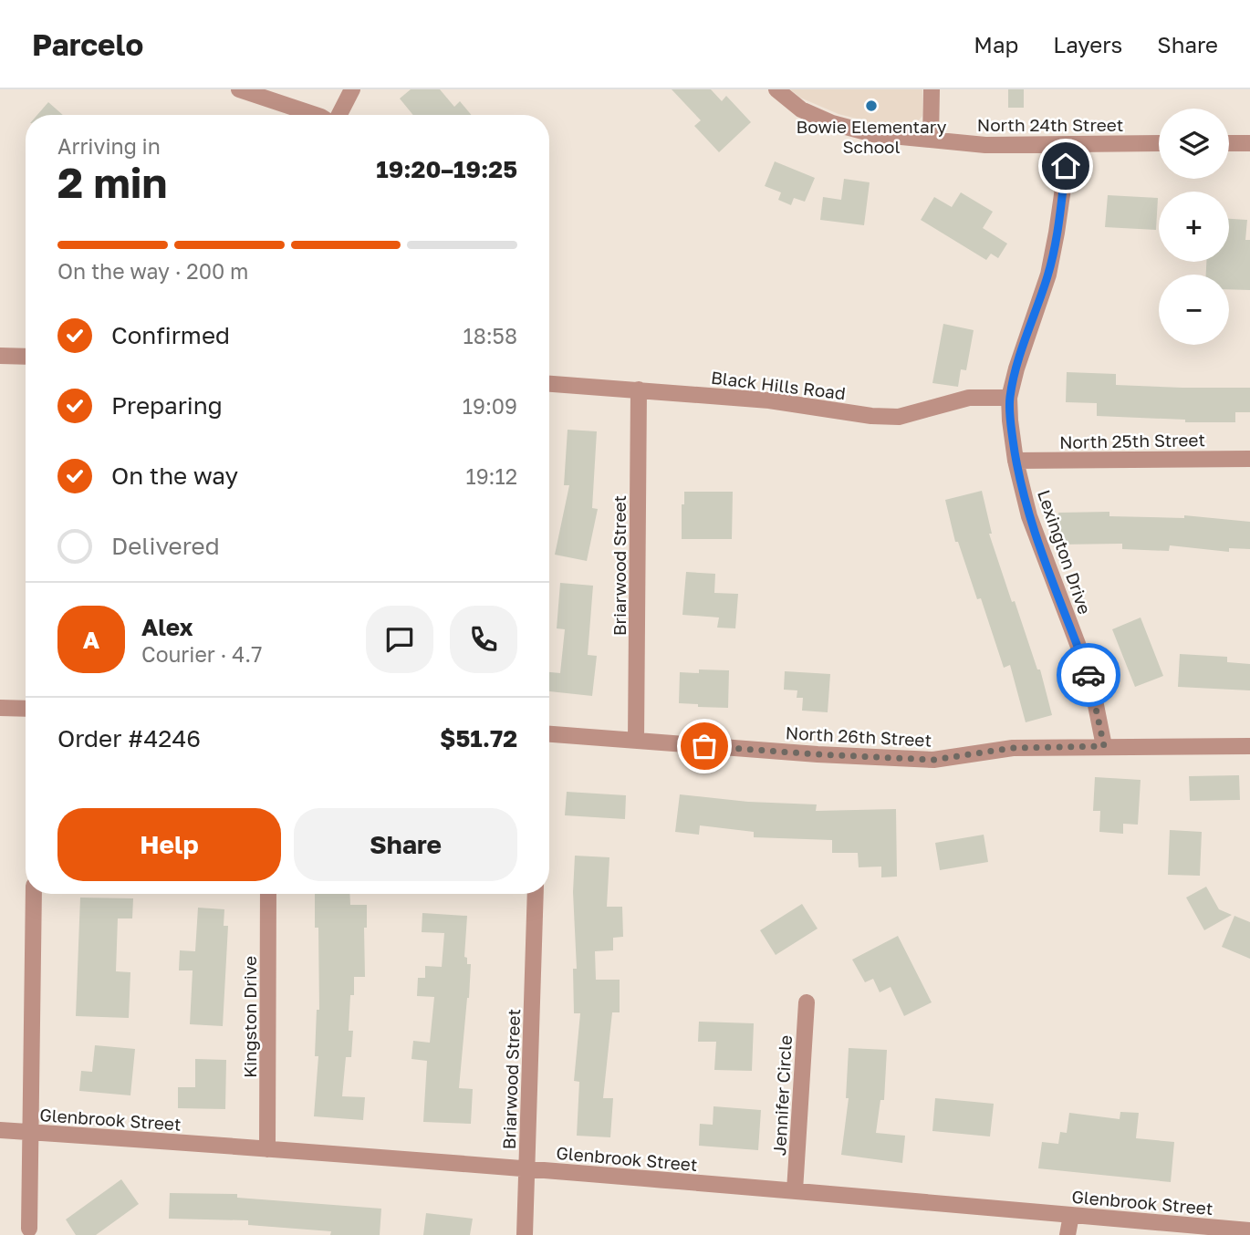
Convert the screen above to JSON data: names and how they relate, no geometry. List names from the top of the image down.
{
  "streets": {
    "street": [
      "North 24th Street",
      "Black Hills Road",
      "North 25th Street",
      "Lexington Drive",
      "Briarwood Street",
      "North 26th Street",
      "Kingston Drive",
      "Jennifer Circle",
      "Glenbrook Street"
    ]
  },
  "crossings": [
    ["North 24th Street", "Lexington Drive"],
    ["Black Hills Road", "Lexington Drive"],
    ["Black Hills Road", "Briarwood Street"],
    ["North 25th Street", "Lexington Drive"],
    ["Lexington Drive", "North 26th Street"],
    ["Briarwood Street", "North 26th Street"],
    ["Briarwood Street", "Glenbrook Street"],
    ["Kingston Drive", "Glenbrook Street"],
    ["Jennifer Circle", "Glenbrook Street"]
  ],
  "places": ["Bowie Elementary School"],
  "page": {
    "header": "Parcelo",
    "nav": ["Map", "Layers", "Share"],
    "map_buttons": ["+", "−"],
    "heading": ["2 min", "Arriving in", "19:20–19:25"],
    "panel": [
      "Alex",
      "Courier · 4.7",
      "Order #4246",
      "$51.72"
    ],
    "bar": "On the way · 200 m",
    "list": [
      ["Confirmed", "18:58"],
      ["Preparing", "19:09"],
      ["On the way", "19:12"],
      "Delivered"
    ],
    "round": "A",
    "buttons": ["Help", "Share"]
  }
}
